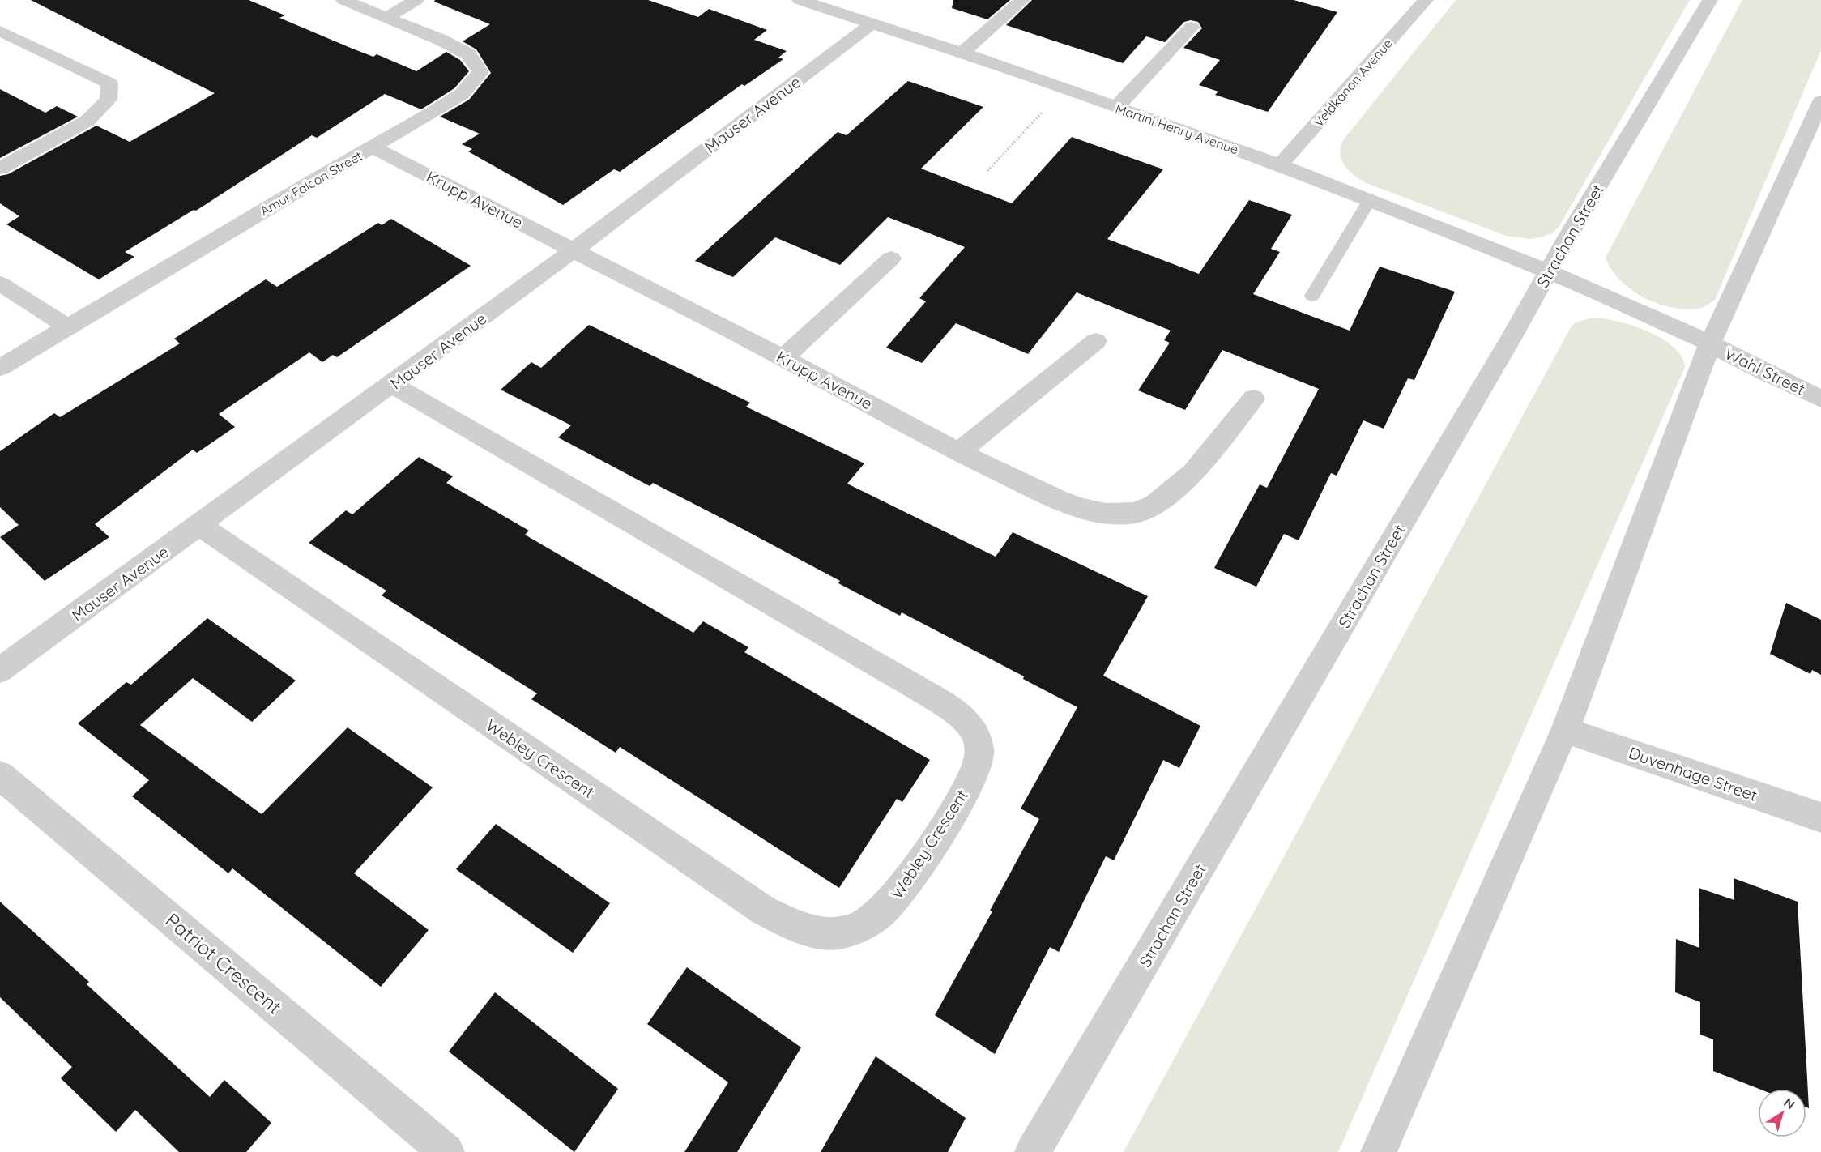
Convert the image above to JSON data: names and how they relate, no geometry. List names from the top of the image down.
{
  "streets": {
    "street": [
      "Veldkanon Avenue",
      "Mauser Avenue",
      "Martini Henry Avenue",
      "Amur Falcon Street",
      "Krupp Avenue",
      "Strachan Street",
      "Wahl Street",
      "Webley Crescent",
      "Duvenhage Street",
      "Patriot Crescent"
    ]
  },
  "crossings": [
    ["Veldkanon Avenue", "Martini Henry Avenue"],
    ["Mauser Avenue", "Martini Henry Avenue"],
    ["Mauser Avenue", "Krupp Avenue"],
    ["Mauser Avenue", "Webley Crescent"],
    ["Martini Henry Avenue", "Strachan Street"],
    ["Martini Henry Avenue", "Wahl Street"],
    ["Amur Falcon Street", "Krupp Avenue"],
    ["Strachan Street", "Wahl Street"]
  ],
  "north": "top right"
}
